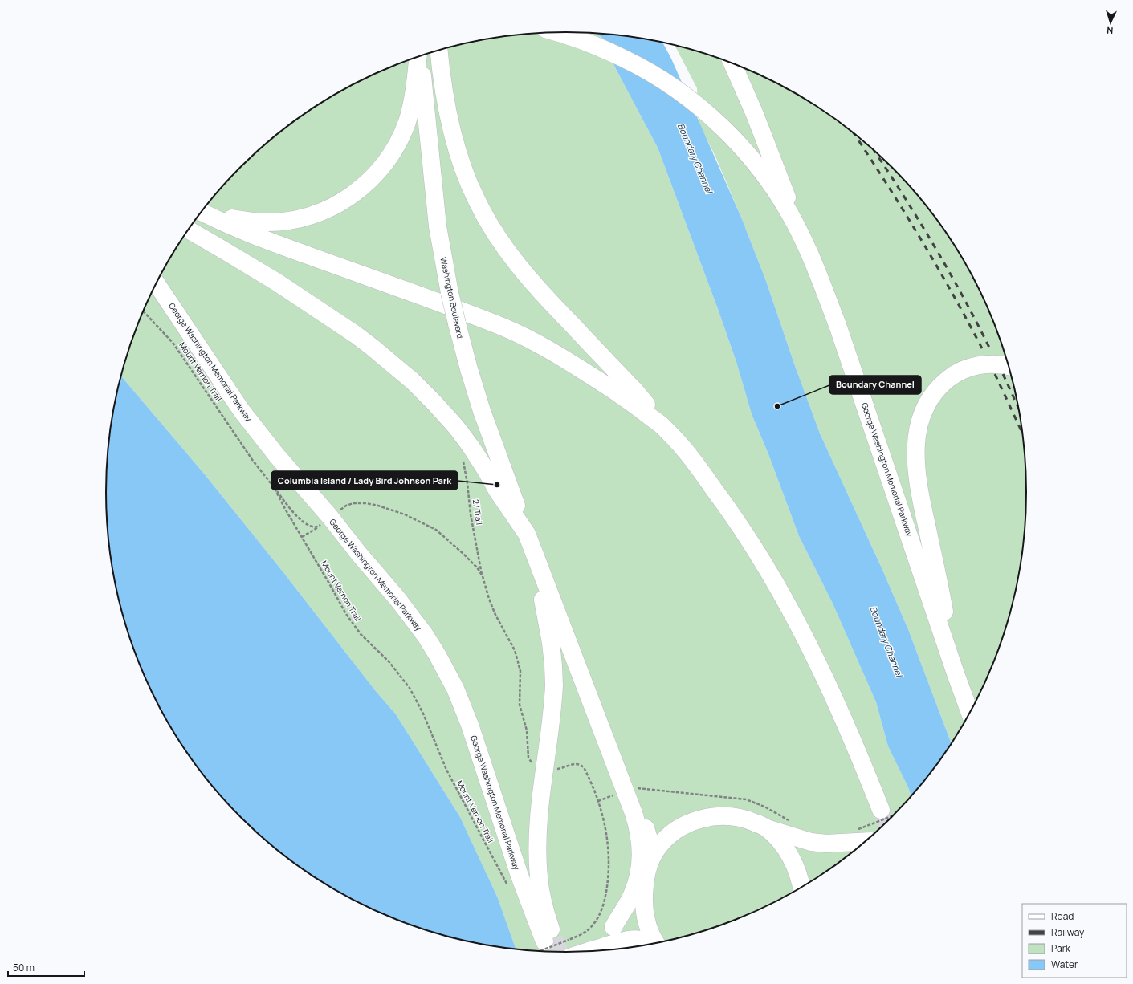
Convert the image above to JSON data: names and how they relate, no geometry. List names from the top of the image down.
{
  "streets": {
    "main road": ["Washington Boulevard", "George Washington Memorial Parkway"],
    "path": ["Mount Vernon Trail", "27 Trail"]
  },
  "water": ["Boundary Channel"],
  "places": ["Boundary Channel", "Columbia Island / Lady Bird Johnson Park"],
  "legend": [
    "Road",
    "Railway",
    "Park",
    "Water"
  ],
  "scale_bar": "50 m",
  "north": "bottom"
}
